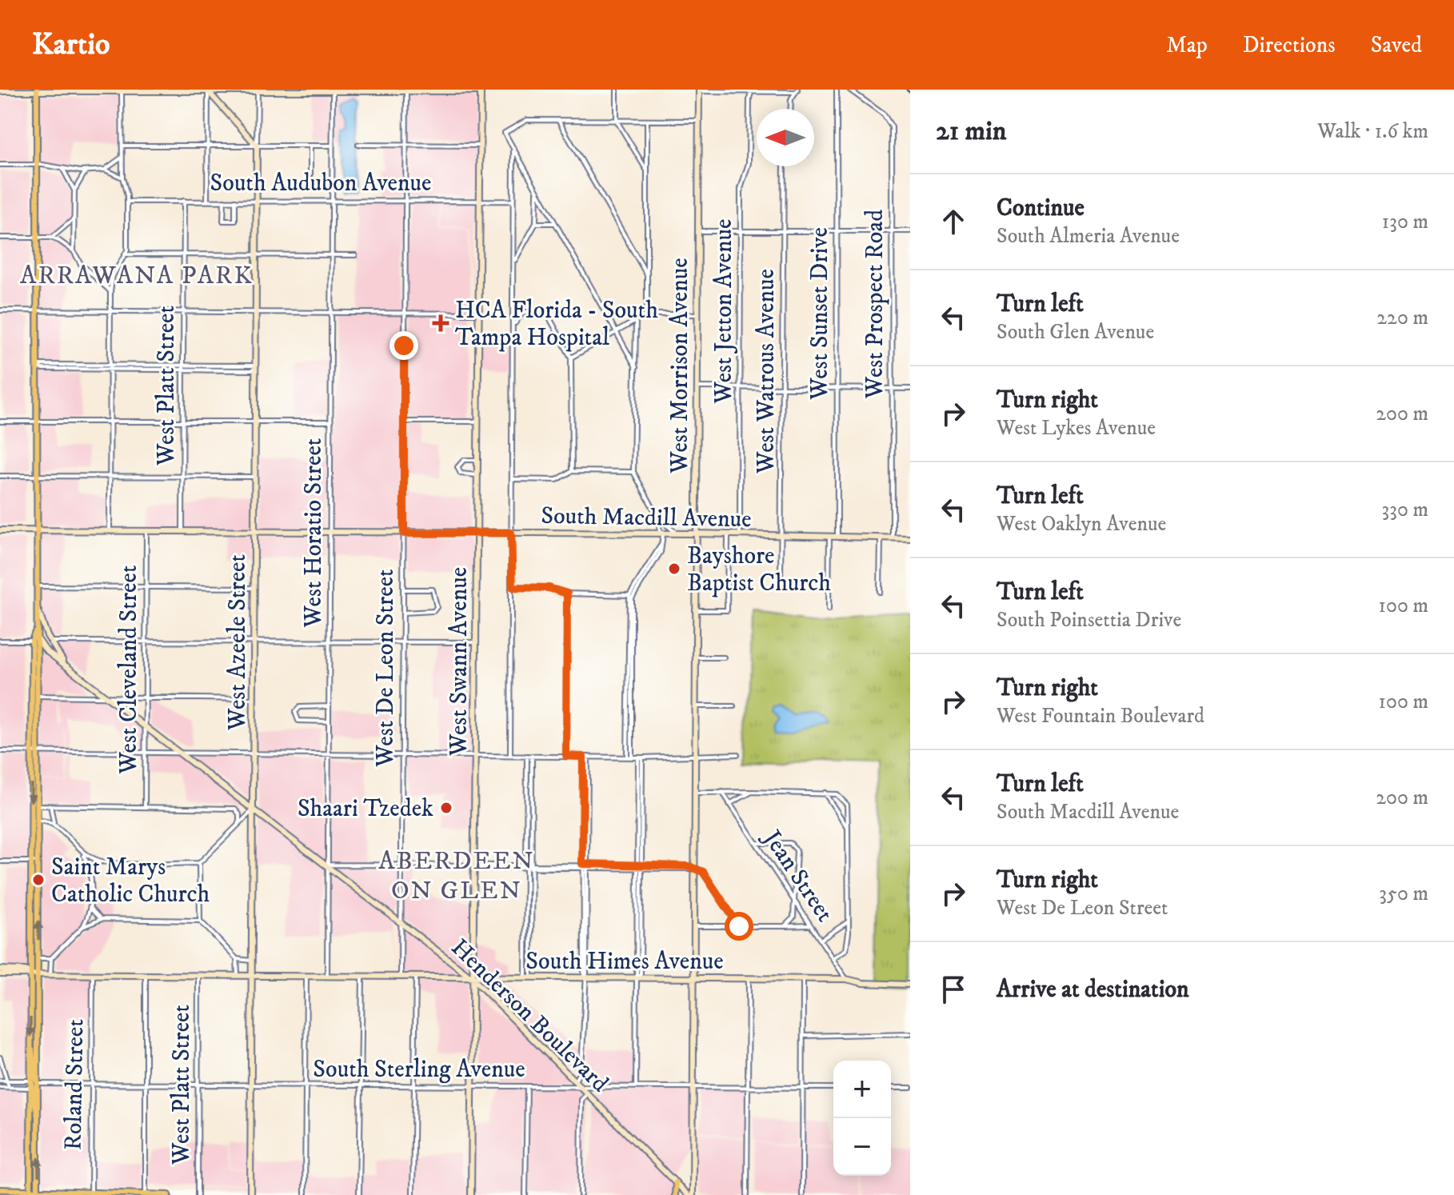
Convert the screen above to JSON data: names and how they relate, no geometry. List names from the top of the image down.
{
  "streets": {
    "street": [
      "South Audubon Avenue",
      "West Prospect Road",
      "West Jetton Avenue",
      "West Sunset Drive",
      "West Morrison Avenue",
      "West Watrous Avenue",
      "West Platt Street",
      "South Macdill Avenue",
      "West Horatio Street",
      "West Azeele Street",
      "West Swann Avenue",
      "West De Leon Street",
      "West Cleveland Street",
      "Jean Street",
      "South Himes Avenue",
      "Henderson Boulevard",
      "South Sterling Avenue",
      "Roland Street"
    ]
  },
  "crossings": [
    ["South Audubon Avenue", "West Platt Street"],
    ["South Audubon Avenue", "West Horatio Street"],
    ["South Audubon Avenue", "West Azeele Street"],
    ["South Audubon Avenue", "West Swann Avenue"],
    ["South Audubon Avenue", "West De Leon Street"],
    ["West Prospect Road", "South Macdill Avenue"],
    ["West Jetton Avenue", "South Macdill Avenue"],
    ["West Sunset Drive", "South Macdill Avenue"],
    ["West Morrison Avenue", "South Macdill Avenue"],
    ["West Morrison Avenue", "South Himes Avenue"],
    ["West Morrison Avenue", "Henderson Boulevard"],
    ["West Morrison Avenue", "South Sterling Avenue"],
    ["West Watrous Avenue", "South Macdill Avenue"],
    ["West Platt Street", "South Macdill Avenue"],
    ["West Platt Street", "South Himes Avenue"],
    ["West Platt Street", "South Sterling Avenue"],
    ["South Macdill Avenue", "West Horatio Street"],
    ["South Macdill Avenue", "West Azeele Street"],
    ["South Macdill Avenue", "West Swann Avenue"],
    ["South Macdill Avenue", "West De Leon Street"],
    ["South Macdill Avenue", "West Cleveland Street"],
    ["West Horatio Street", "South Himes Avenue"],
    ["West Horatio Street", "Henderson Boulevard"],
    ["West Azeele Street", "South Himes Avenue"],
    ["West Azeele Street", "Henderson Boulevard"],
    ["West Azeele Street", "South Sterling Avenue"],
    ["West Swann Avenue", "South Himes Avenue"],
    ["West Swann Avenue", "Henderson Boulevard"],
    ["West Swann Avenue", "South Sterling Avenue"],
    ["West De Leon Street", "South Himes Avenue"],
    ["West De Leon Street", "Henderson Boulevard"],
    ["West Cleveland Street", "Henderson Boulevard"],
    ["Jean Street", "South Himes Avenue"],
    ["South Himes Avenue", "Henderson Boulevard"],
    ["South Himes Avenue", "Roland Street"],
    ["Henderson Boulevard", "South Sterling Avenue"],
    ["South Sterling Avenue", "Roland Street"]
  ],
  "districts": ["ARRAWANA PARK", "ABERDEEN ON GLEN"],
  "places": {
    "health": ["HCA Florida - South Tampa Hospital"],
    "other": ["Bayshore Baptist Church", "Shaari Tzedek", "Saint Marys Catholic Church"]
  },
  "north": "left",
  "page": {
    "header": "Kartio",
    "nav": ["Map", "Directions", "Saved"],
    "heading": ["21 min", "Walk · 1.6 km"],
    "list": [
      ["Continue", "South Almeria Avenue", "130 m"],
      ["Turn left", "South Glen Avenue", "220 m"],
      ["Turn right", "West Lykes Avenue", "200 m"],
      ["Turn left", "West Oaklyn Avenue", "330 m"],
      ["Turn left", "South Poinsettia Drive", "100 m"],
      ["Turn right", "West Fountain Boulevard", "100 m"],
      ["Turn left", "South Macdill Avenue", "200 m"],
      ["Turn right", "West De Leon Street", "350 m"],
      "Arrive at destination"
    ],
    "map_buttons": ["+", "−"]
  }
}
